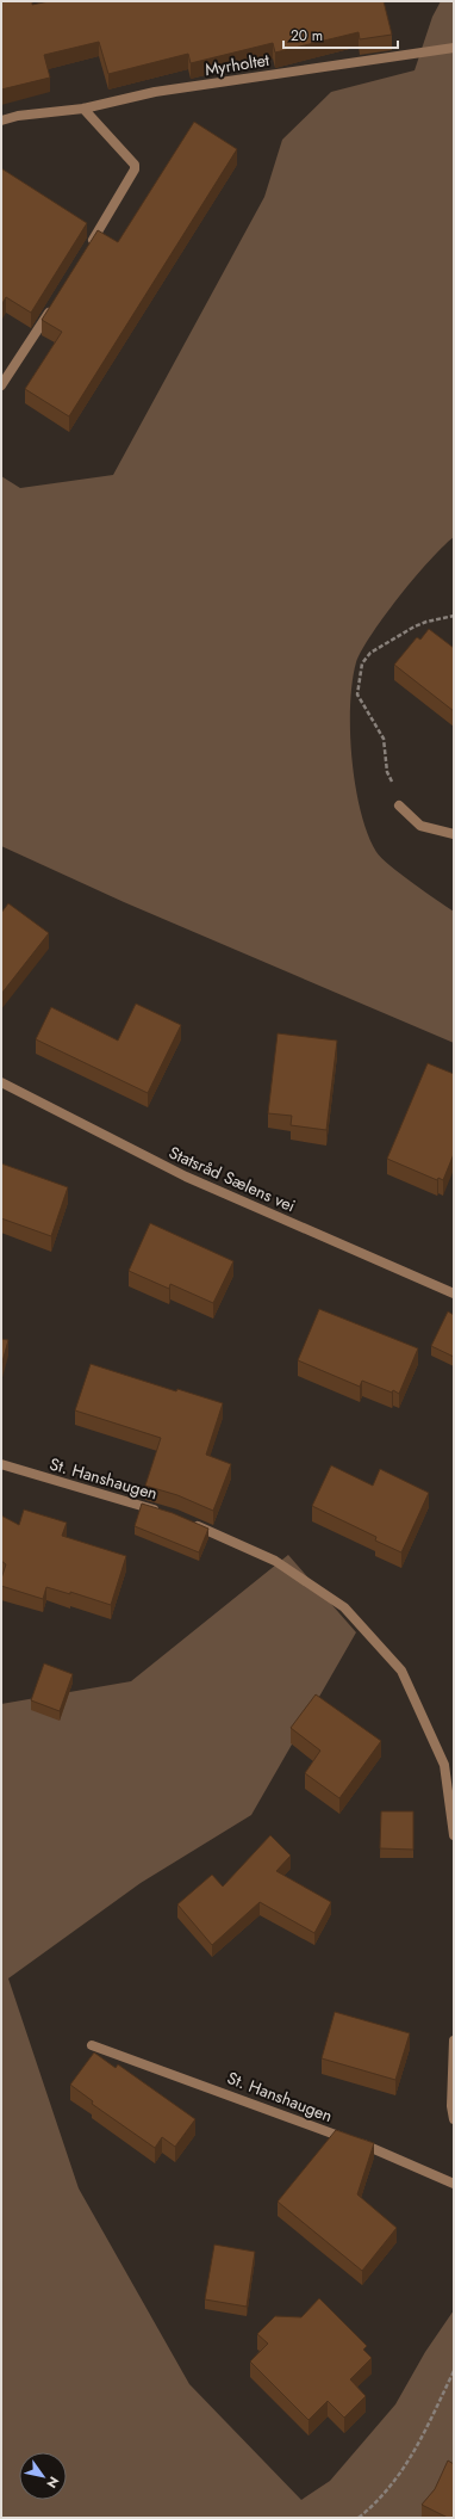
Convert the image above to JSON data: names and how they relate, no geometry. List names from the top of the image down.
{
  "streets": {
    "street": ["Myrholtet", "Statsråd Sælens vei", "St. Hanshaugen"]
  },
  "scale_bar": "20 m",
  "north": "bottom right"
}
